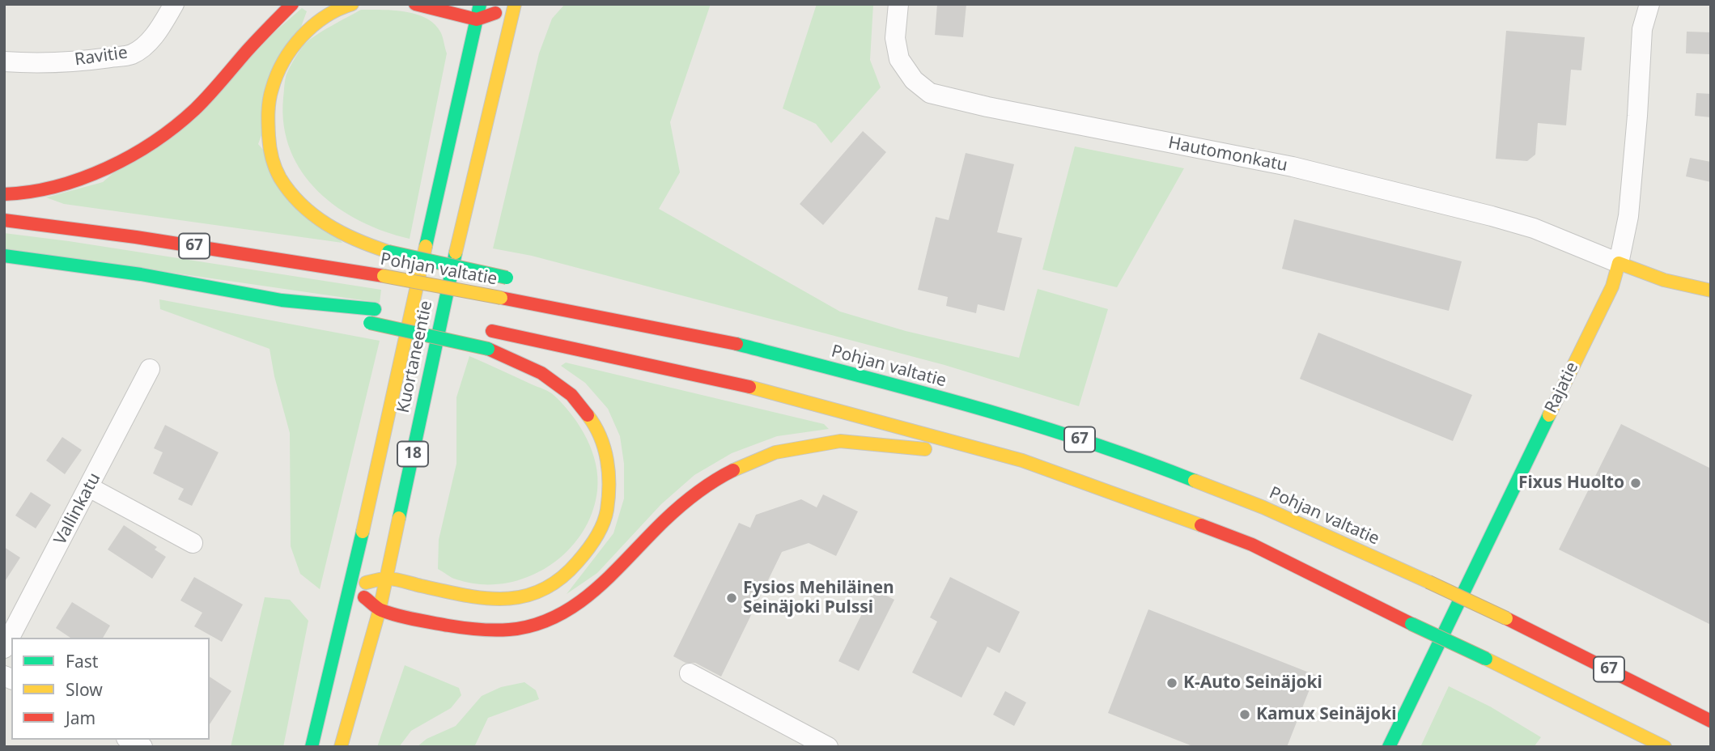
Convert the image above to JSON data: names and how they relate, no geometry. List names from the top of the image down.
{
  "streets": {
    "main road": [
      "67",
      "Pohjan valtatie",
      "Kuortaneentie",
      "Rajatie",
      "18"
    ],
    "street": ["Ravitie", "Hautomonkatu", "Vallinkatu"]
  },
  "crossings": [
    ["Hautomonkatu", "Rajatie"],
    ["Kuortaneentie", "18"]
  ],
  "places": [
    "Fixus Huolto",
    "Fysios Mehiläinen Seinäjoki Pulssi",
    "K-Auto Seinäjoki",
    "Kamux Seinäjoki"
  ],
  "legend": ["Fast", "Slow", "Jam"]
}
